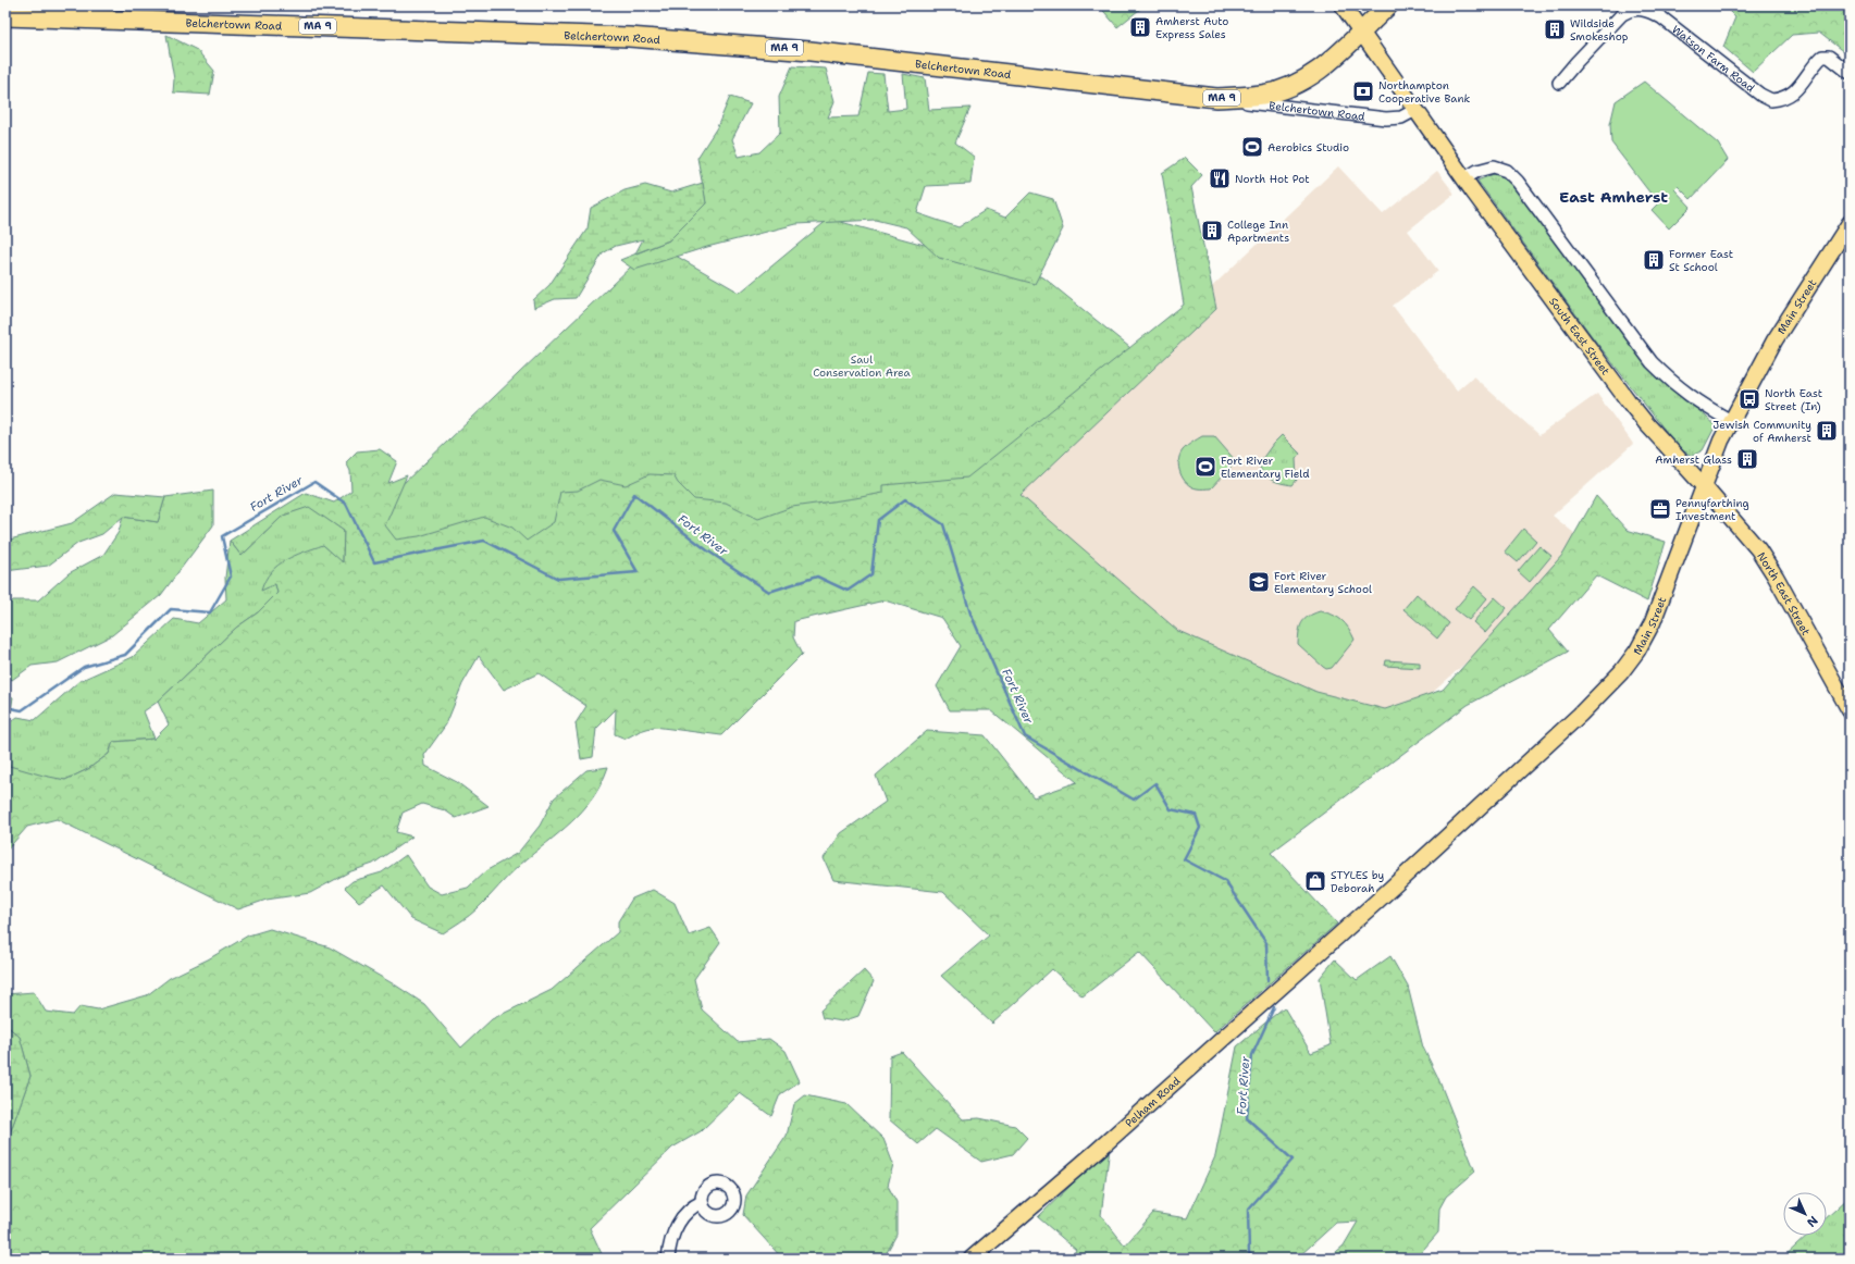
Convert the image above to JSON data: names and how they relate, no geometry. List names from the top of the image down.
{
  "streets": {
    "highway": ["Belchertown Road", "MA 9"],
    "main road": [
      "Main Street",
      "South East Street",
      "North East Street",
      "Pelham Road"
    ],
    "street": ["Watson Farm Road"]
  },
  "crossings": [
    ["Belchertown Road", "MA 9"],
    ["Belchertown Road", "South East Street"],
    ["MA 9", "South East Street"],
    ["Main Street", "South East Street"],
    ["Main Street", "North East Street"],
    ["Main Street", "Pelham Road"],
    ["South East Street", "North East Street"]
  ],
  "districts": ["East Amherst"],
  "water": ["Fort River"],
  "parks": ["Saul Conservation Area"],
  "places": {
    "building": [
      "Amherst Auto Express Sales",
      "Wildside Smokeshop",
      "College Inn Apartments",
      "Former East St School",
      "Jewish Community of Amherst",
      "Amherst Glass"
    ],
    "bank": ["Northampton Cooperative Bank"],
    "sports": ["Aerobics Studio", "Fort River Elementary Field"],
    "restaurant": ["North Hot Pot"],
    "bus stop": ["North East Street (In)"],
    "office": ["Pennyfarthing Investment"],
    "school or university": ["Fort River Elementary School"],
    "shop": ["STYLES by Deborah"]
  },
  "north": "bottom right"
}
